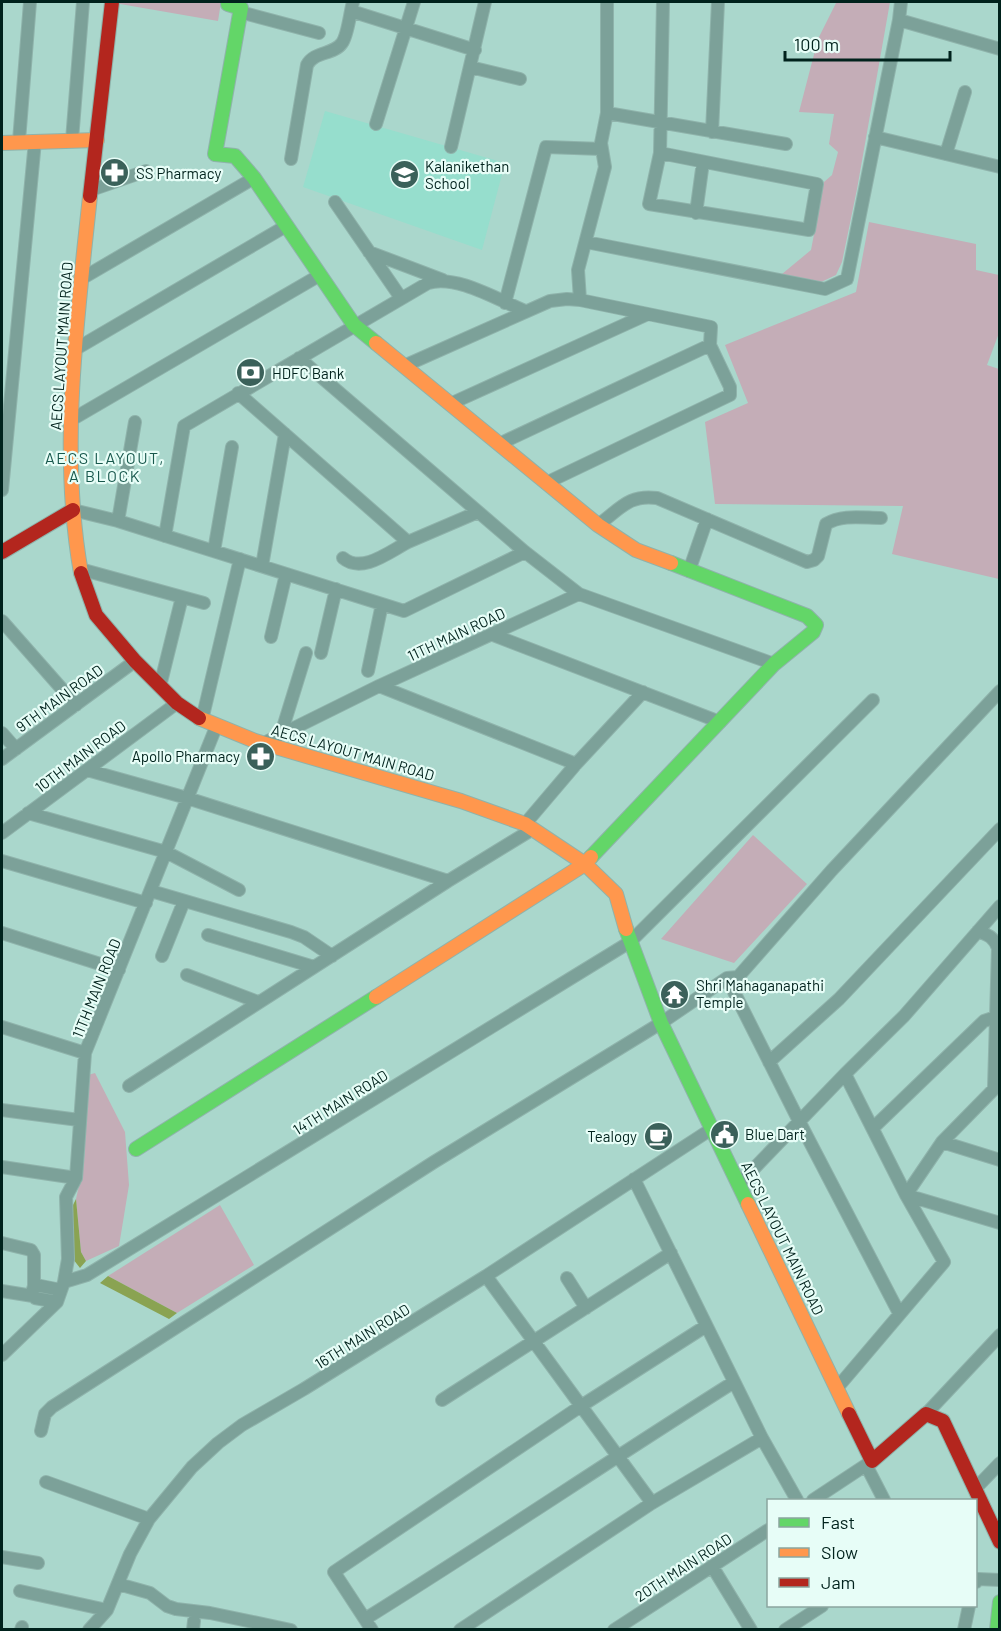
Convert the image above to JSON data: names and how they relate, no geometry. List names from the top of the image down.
{
  "streets": {
    "street": [
      "AECS LAYOUT MAIN ROAD",
      "11TH MAIN ROAD",
      "9TH MAIN ROAD",
      "10TH MAIN ROAD",
      "14TH MAIN ROAD",
      "16TH MAIN ROAD",
      "20TH MAIN ROAD"
    ]
  },
  "crossings": [
    ["AECS LAYOUT MAIN ROAD", "11TH MAIN ROAD"],
    ["AECS LAYOUT MAIN ROAD", "9TH MAIN ROAD"],
    ["AECS LAYOUT MAIN ROAD", "10TH MAIN ROAD"],
    ["AECS LAYOUT MAIN ROAD", "14TH MAIN ROAD"],
    ["AECS LAYOUT MAIN ROAD", "16TH MAIN ROAD"],
    ["11TH MAIN ROAD", "14TH MAIN ROAD"]
  ],
  "districts": ["AECS LAYOUT, A BLOCK"],
  "places": {
    "pharmacy": ["SS Pharmacy", "Apollo Pharmacy"],
    "school or university": ["Kalanikethan School"],
    "bank": ["HDFC Bank"],
    "temple": ["Shri Mahaganapathi Temple"],
    "public building": ["Blue Dart"],
    "cafe": ["Tealogy"]
  },
  "legend": ["Fast", "Slow", "Jam"],
  "scale_bar": "100 m"
}
